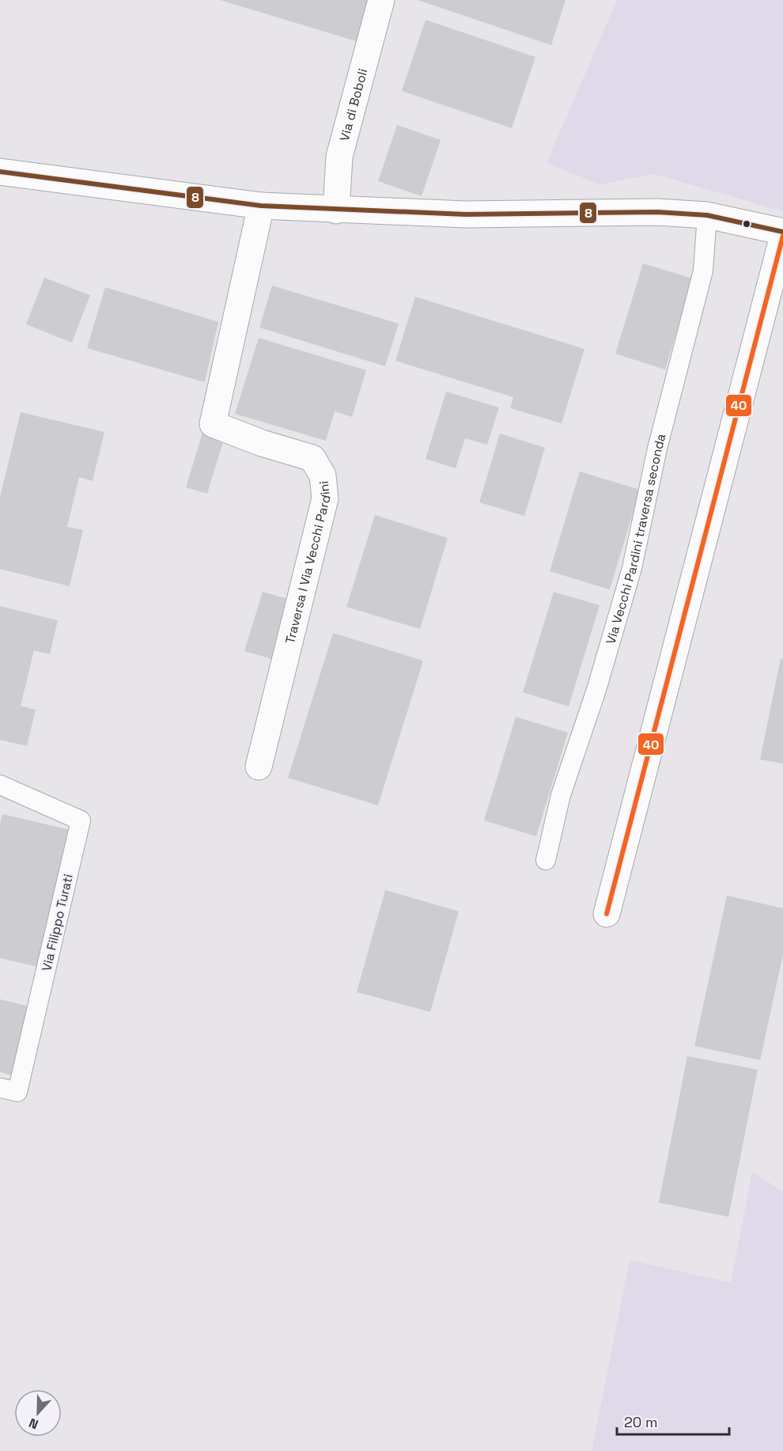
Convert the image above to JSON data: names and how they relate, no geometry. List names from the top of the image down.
{
  "streets": {
    "street": ["Via di Boboli", "Traversa I Via Vecchi Pardini"],
    "lane": ["Via Vecchi Pardini traversa seconda", "Via Filippo Turati"]
  },
  "lines": ["transit line 8", "transit line 40"],
  "scale_bar": "20 m",
  "north": "bottom"
}
